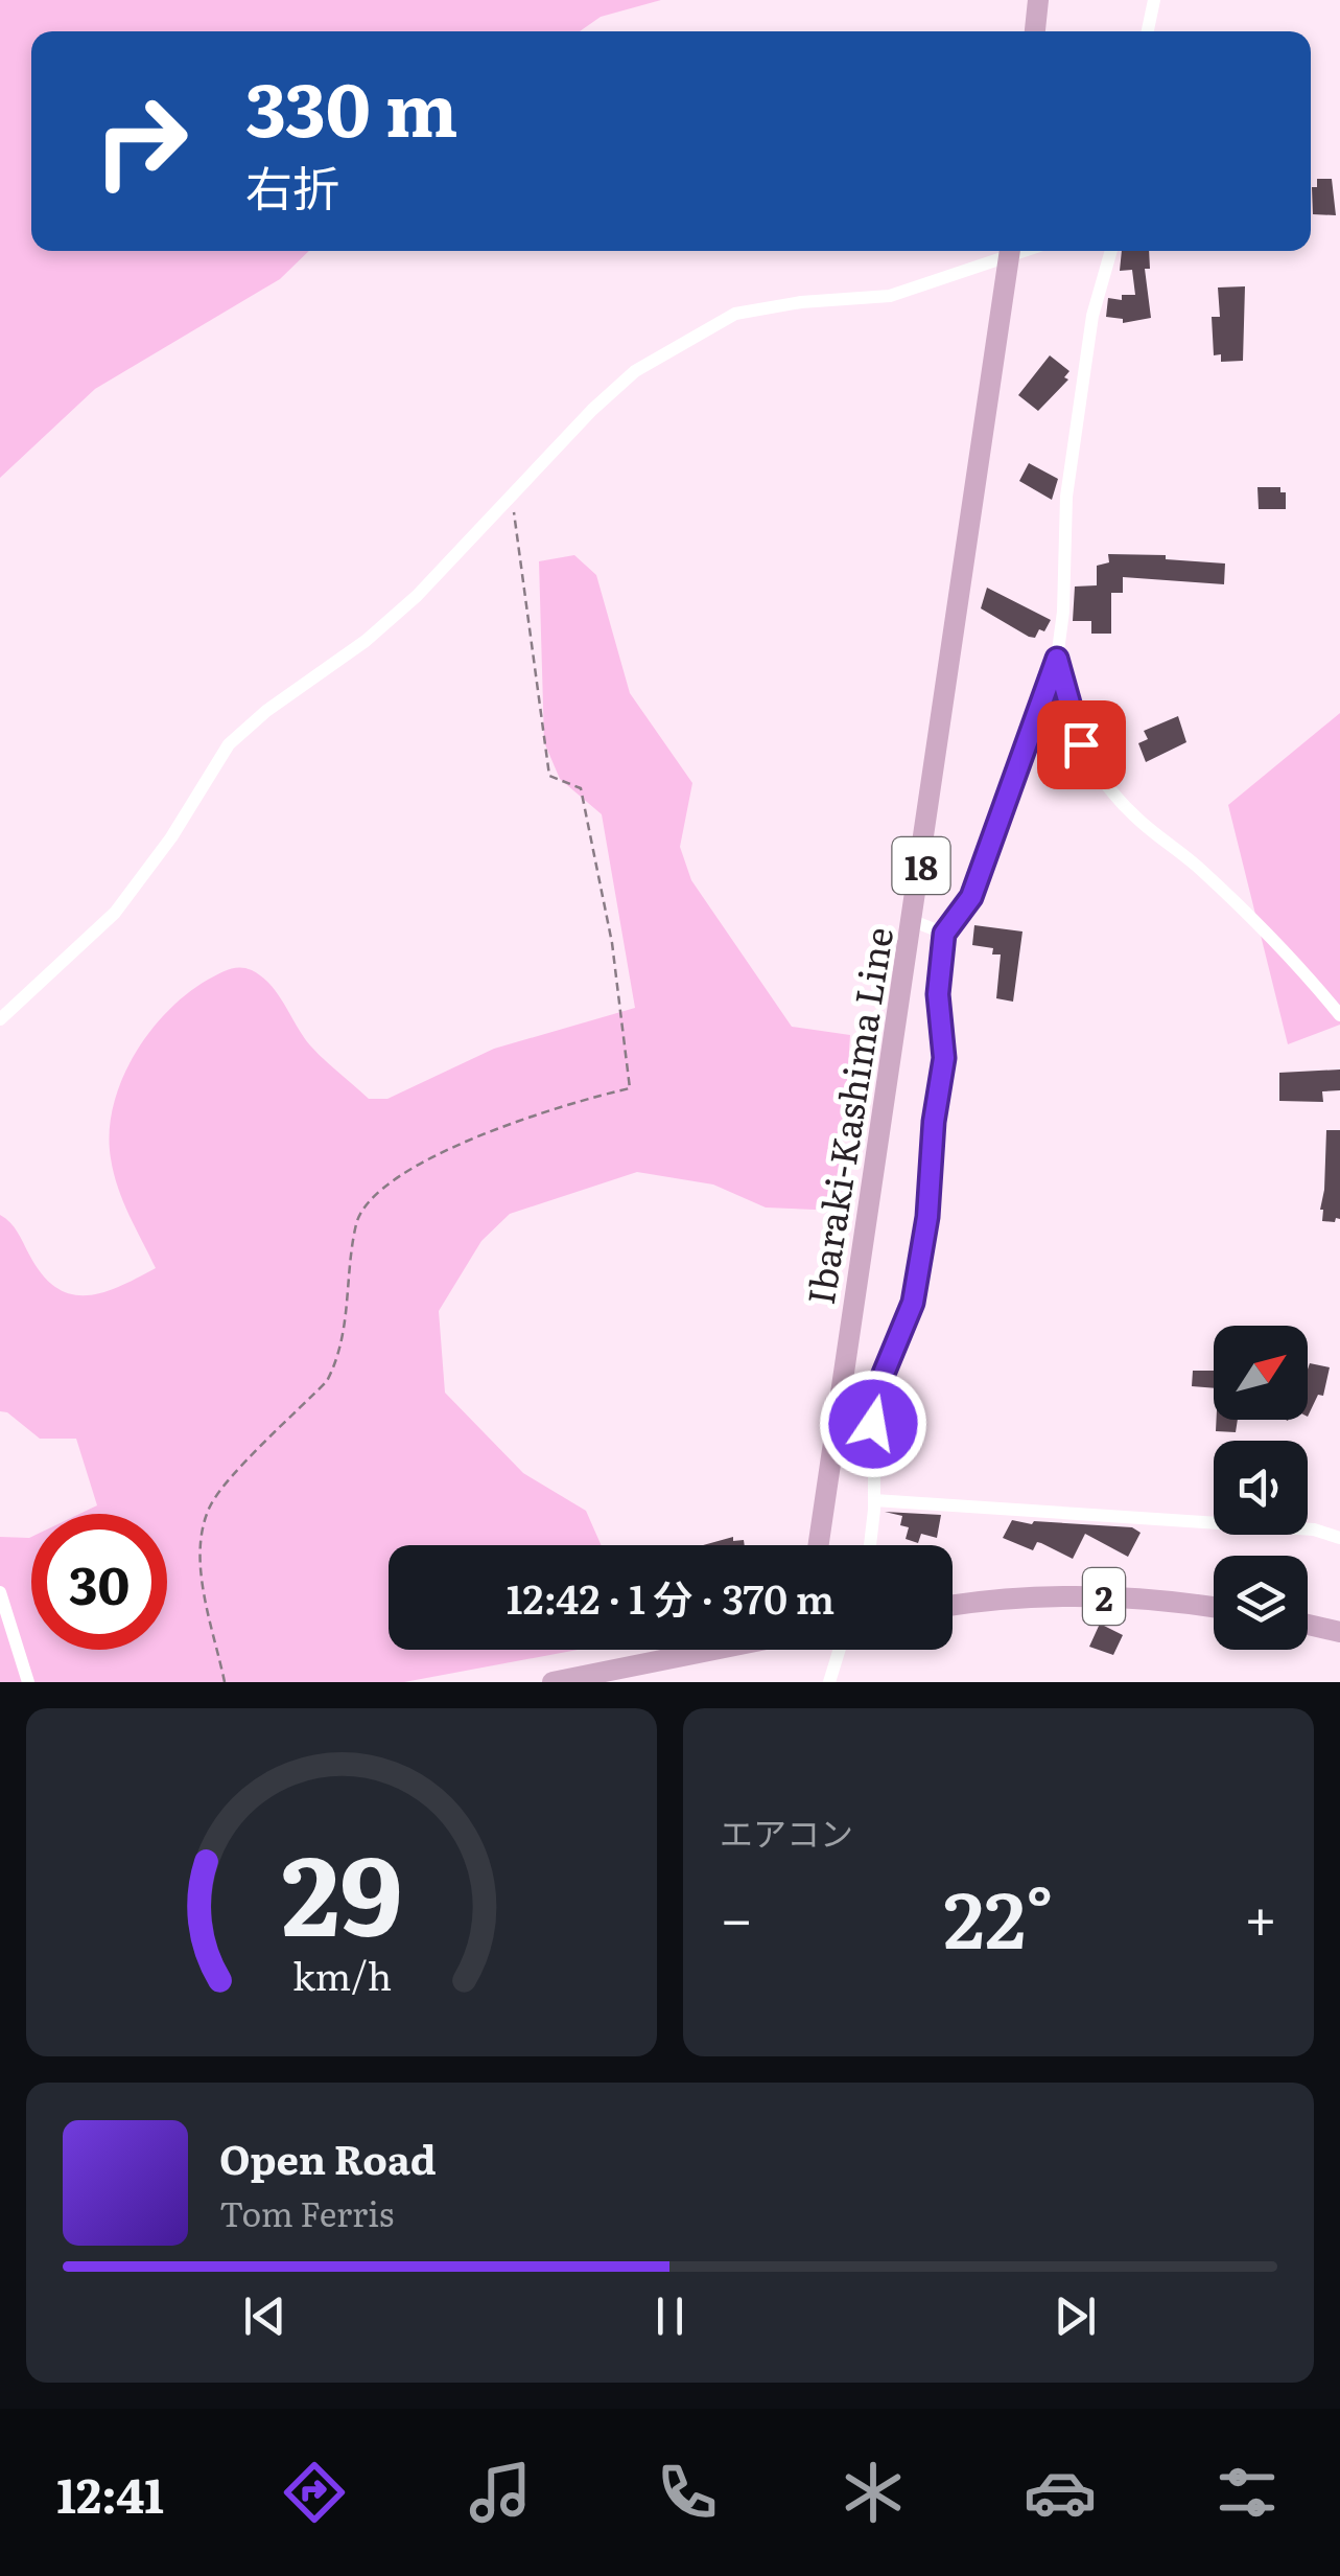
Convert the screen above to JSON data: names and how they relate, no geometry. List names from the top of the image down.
{
  "streets": {
    "main road": ["18", "Ibaraki-Kashima Line", "2"]
  },
  "north": "top right",
  "page": {
    "turn": ["330 m", "右折"],
    "limit": "30",
    "trip": "12:42 · 1 分 · 370 m",
    "tile": "エアコン",
    "heat": ["−", "22°", "+"],
    "song": ["Open Road", "Tom Ferris"],
    "tabs": "12:41",
    "gauge": ["29", "km/h"]
  }
}
